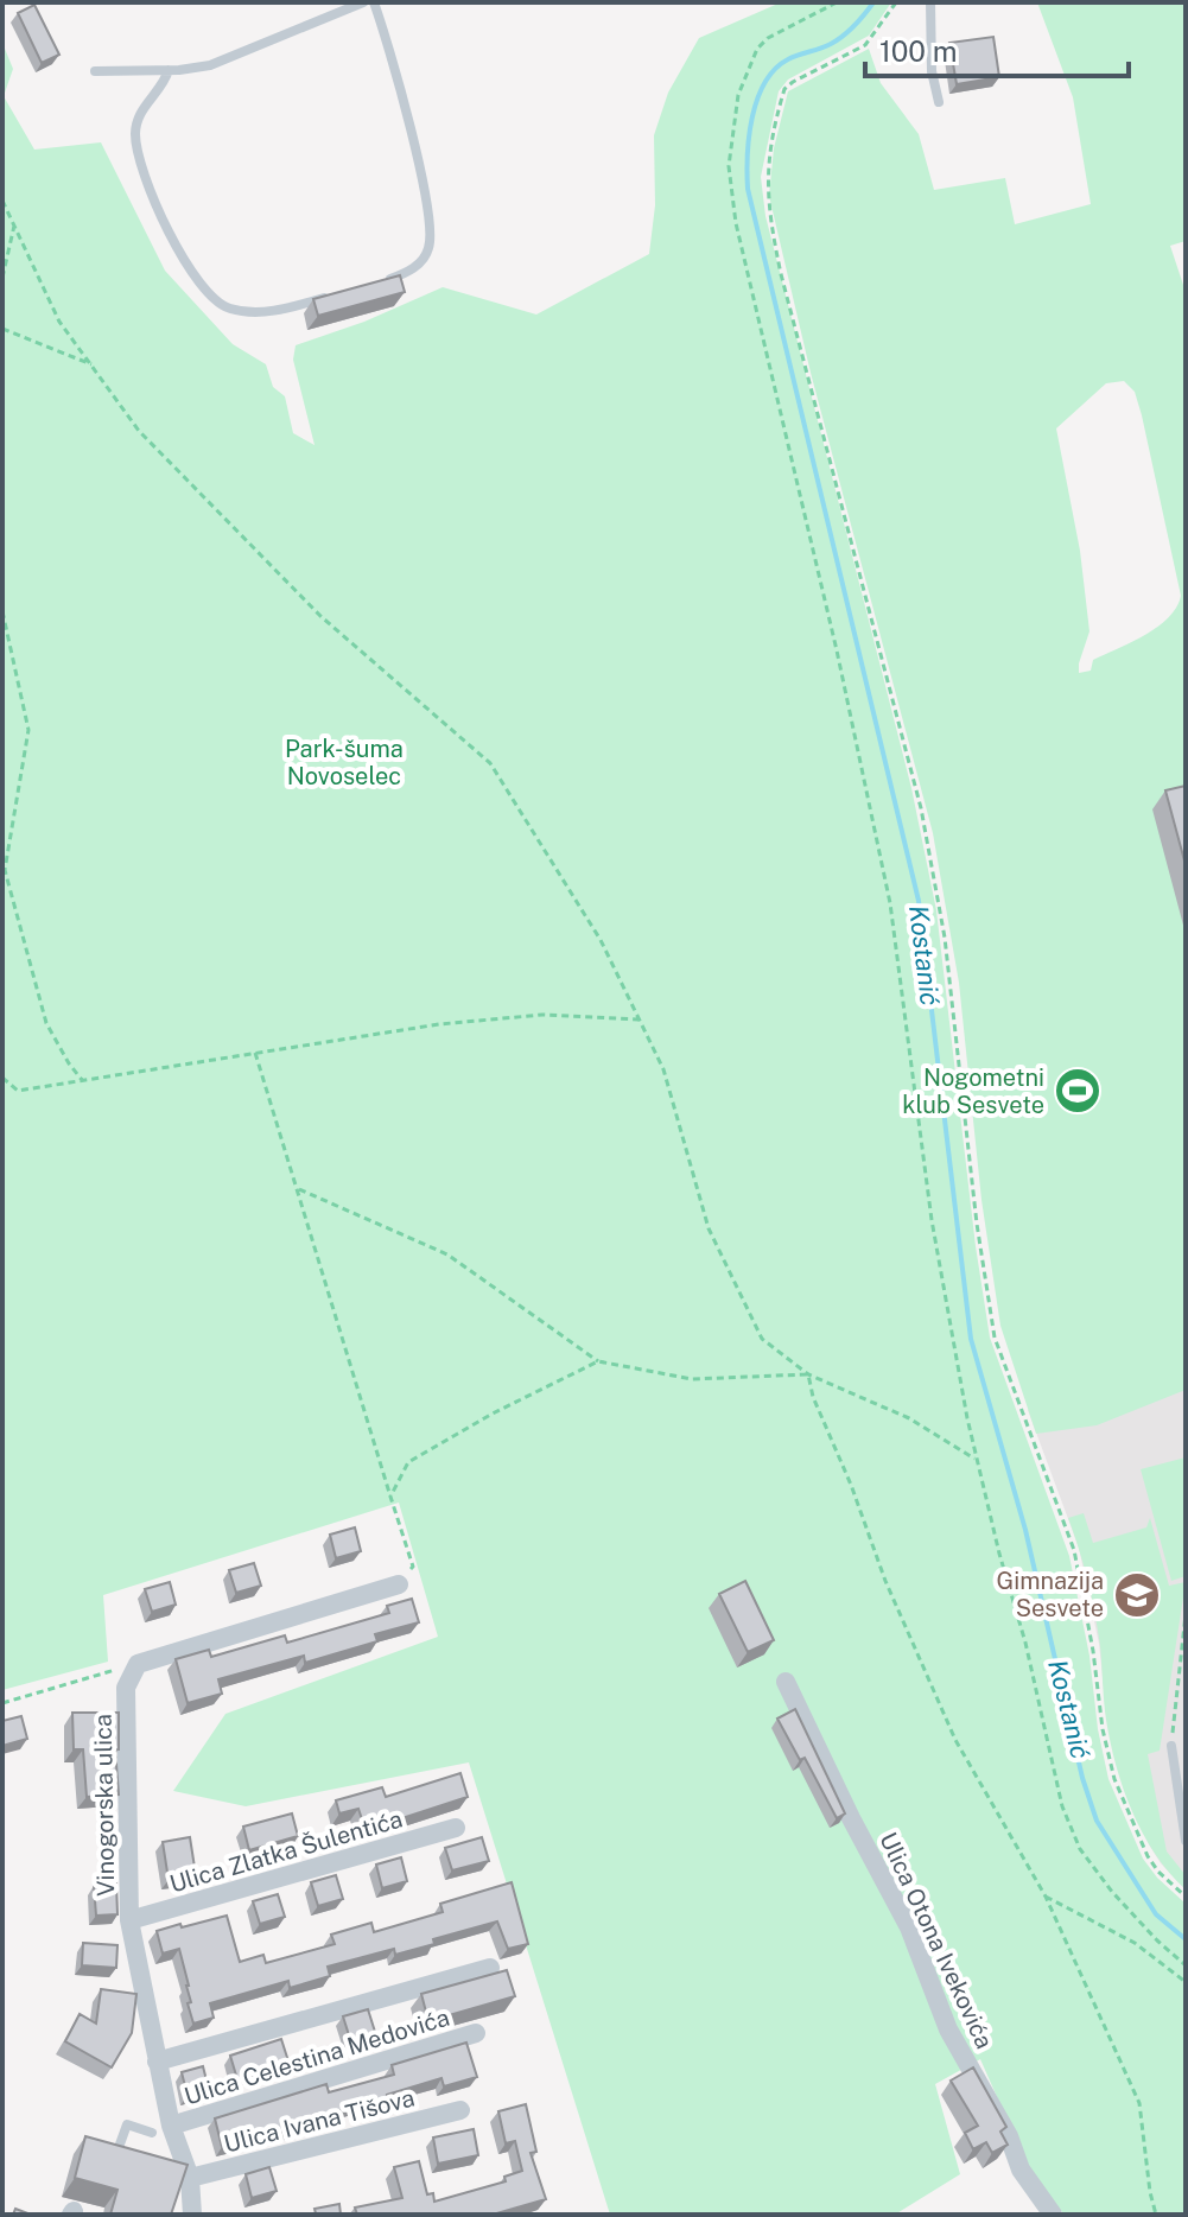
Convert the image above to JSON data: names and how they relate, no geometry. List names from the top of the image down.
{
  "streets": {
    "street": [
      "Vinogorska ulica",
      "Ulica Zlatka Šulentića",
      "Ulica Otona Ivekovića",
      "Ulica Celestina Medovića",
      "Ulica Ivana Tišova"
    ]
  },
  "crossings": [
    ["Vinogorska ulica", "Ulica Zlatka Šulentića"],
    ["Vinogorska ulica", "Ulica Celestina Medovića"],
    ["Vinogorska ulica", "Ulica Ivana Tišova"]
  ],
  "water": ["Kostanić"],
  "parks": ["Park-šuma Novoselec"],
  "places": {
    "sports": ["Nogometni klub Sesvete"],
    "school or university": ["Gimnazija Sesvete"]
  },
  "scale_bar": "100 m"
}
